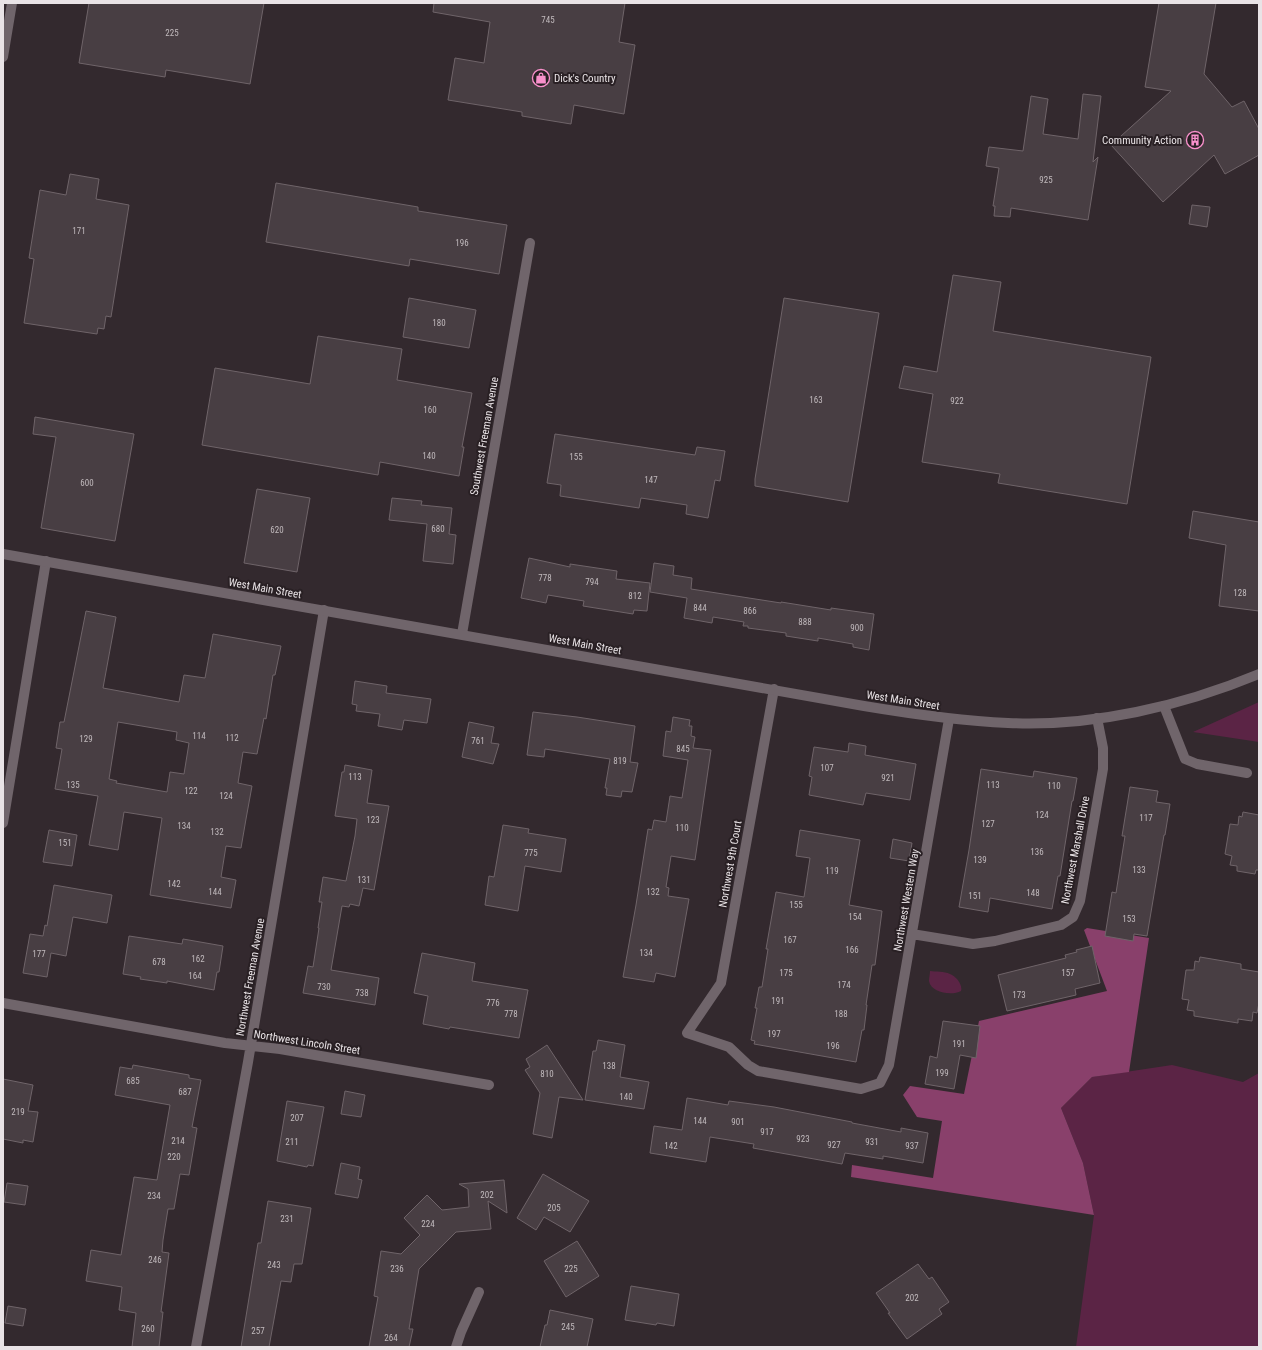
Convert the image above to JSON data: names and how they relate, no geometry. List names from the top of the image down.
{
  "streets": {
    "street": [
      "Southwest Freeman Avenue",
      "West Main Street",
      "Northwest Marshall Drive",
      "Northwest 9th Court",
      "Northwest Western Way",
      "Northwest Freeman Avenue",
      "Northwest Lincoln Street"
    ]
  },
  "crossings": [
    ["Southwest Freeman Avenue", "West Main Street"],
    ["West Main Street", "Northwest Marshall Drive"],
    ["West Main Street", "Northwest 9th Court"],
    ["West Main Street", "Northwest Western Way"],
    ["West Main Street", "Northwest Freeman Avenue"],
    ["Northwest Marshall Drive", "Northwest Western Way"],
    ["Northwest 9th Court", "Northwest Western Way"],
    ["Northwest Freeman Avenue", "Northwest Lincoln Street"]
  ],
  "places": {
    "shop": ["Dick's Country"],
    "building": ["Community Action"]
  },
  "house_numbers": [
    "745",
    "225",
    "925",
    "171",
    "196",
    "180",
    "163",
    "922",
    "160",
    "140",
    "155",
    "147",
    "600",
    "680",
    "620",
    "778",
    "794",
    "128",
    "812",
    "844",
    "866",
    "888",
    "900",
    "114",
    "112",
    "129",
    "761",
    "845",
    "819",
    "107",
    "113",
    "921",
    "135",
    "113",
    "110",
    "122",
    "124",
    "124",
    "117",
    "123",
    "127",
    "134",
    "110",
    "132",
    "151",
    "136",
    "775",
    "139",
    "133",
    "119",
    "131",
    "142",
    "144",
    "132",
    "148",
    "151",
    "155",
    "154",
    "153",
    "167",
    "166",
    "134",
    "177",
    "162",
    "678",
    "175",
    "157",
    "164",
    "174",
    "730",
    "738",
    "173",
    "191",
    "776",
    "778",
    "188",
    "197",
    "191",
    "196",
    "138",
    "199",
    "810",
    "685",
    "687",
    "140",
    "219",
    "207",
    "144",
    "901",
    "917",
    "923",
    "214",
    "211",
    "931",
    "927",
    "142",
    "937",
    "220",
    "202",
    "234",
    "205",
    "231",
    "224",
    "246",
    "243",
    "236",
    "225",
    "202",
    "245",
    "260",
    "257",
    "264"
  ]
}
